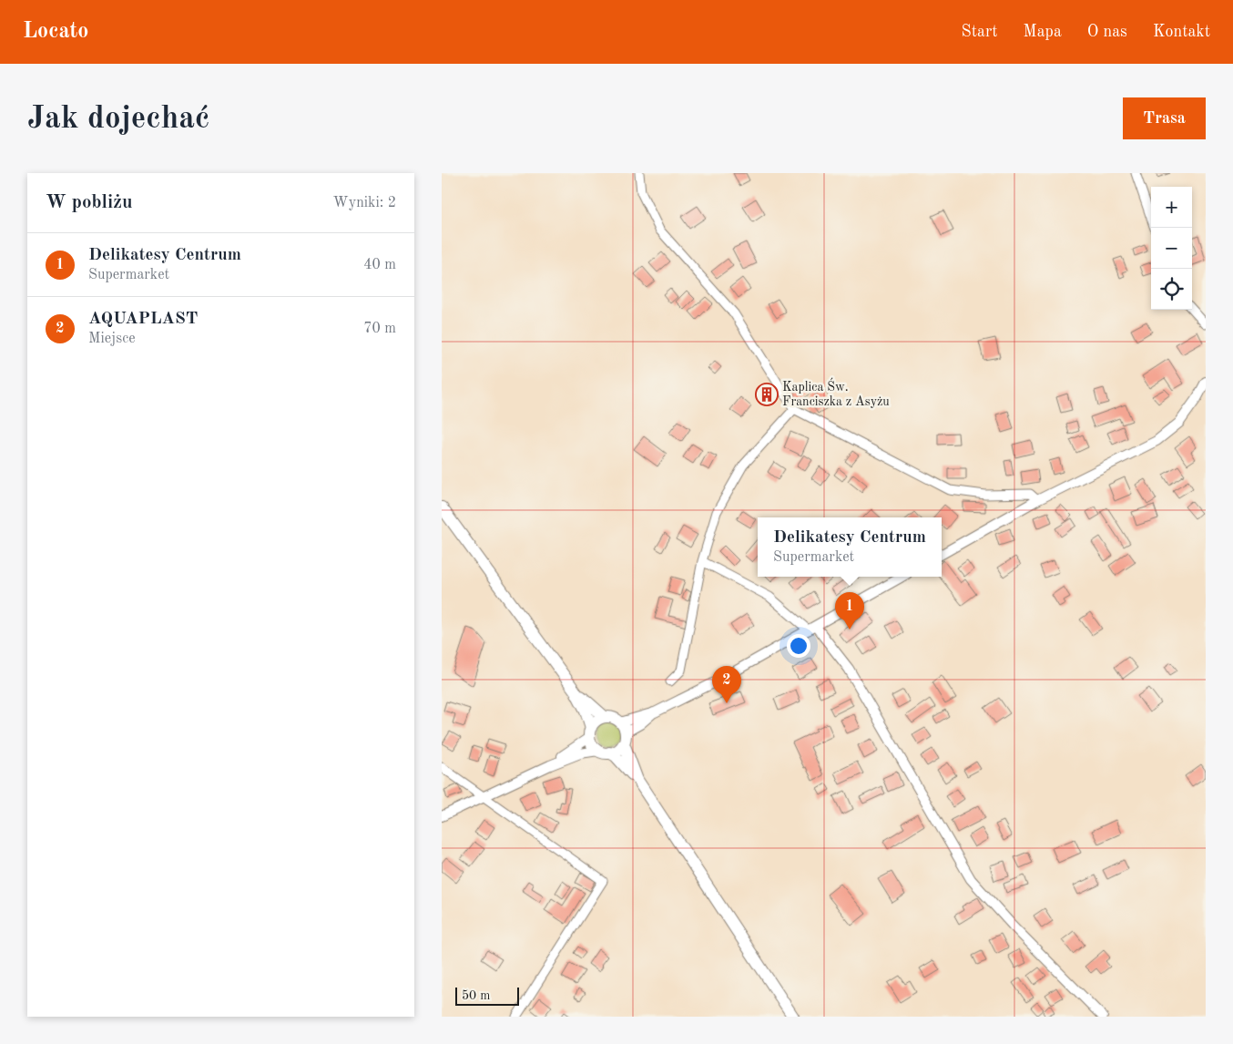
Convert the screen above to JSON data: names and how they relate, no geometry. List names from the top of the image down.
{
  "places": {
    "building": ["Kaplica Św. Franciszka z Asyżu"]
  },
  "scale_bar": "50 m",
  "page": {
    "header": "Locato",
    "nav": [
      "Start",
      "Mapa",
      "O nas",
      "Kontakt"
    ],
    "buttons": "Trasa",
    "title": "Jak dojechać",
    "heading": ["W pobliżu", "Wyniki: 2"],
    "map_buttons": ["+", "−"],
    "list": [
      {
        "mark": "1",
        "name": "Delikatesy Centrum",
        "note": "Supermarket",
        "value": "40 m"
      },
      {
        "mark": "2",
        "name": "AQUAPLAST",
        "note": "Miejsce",
        "value": "70 m"
      }
    ],
    "popup": ["Delikatesy Centrum", "Supermarket"],
    "pins": ["1", "2"],
    "scale": "50 m"
  }
}
